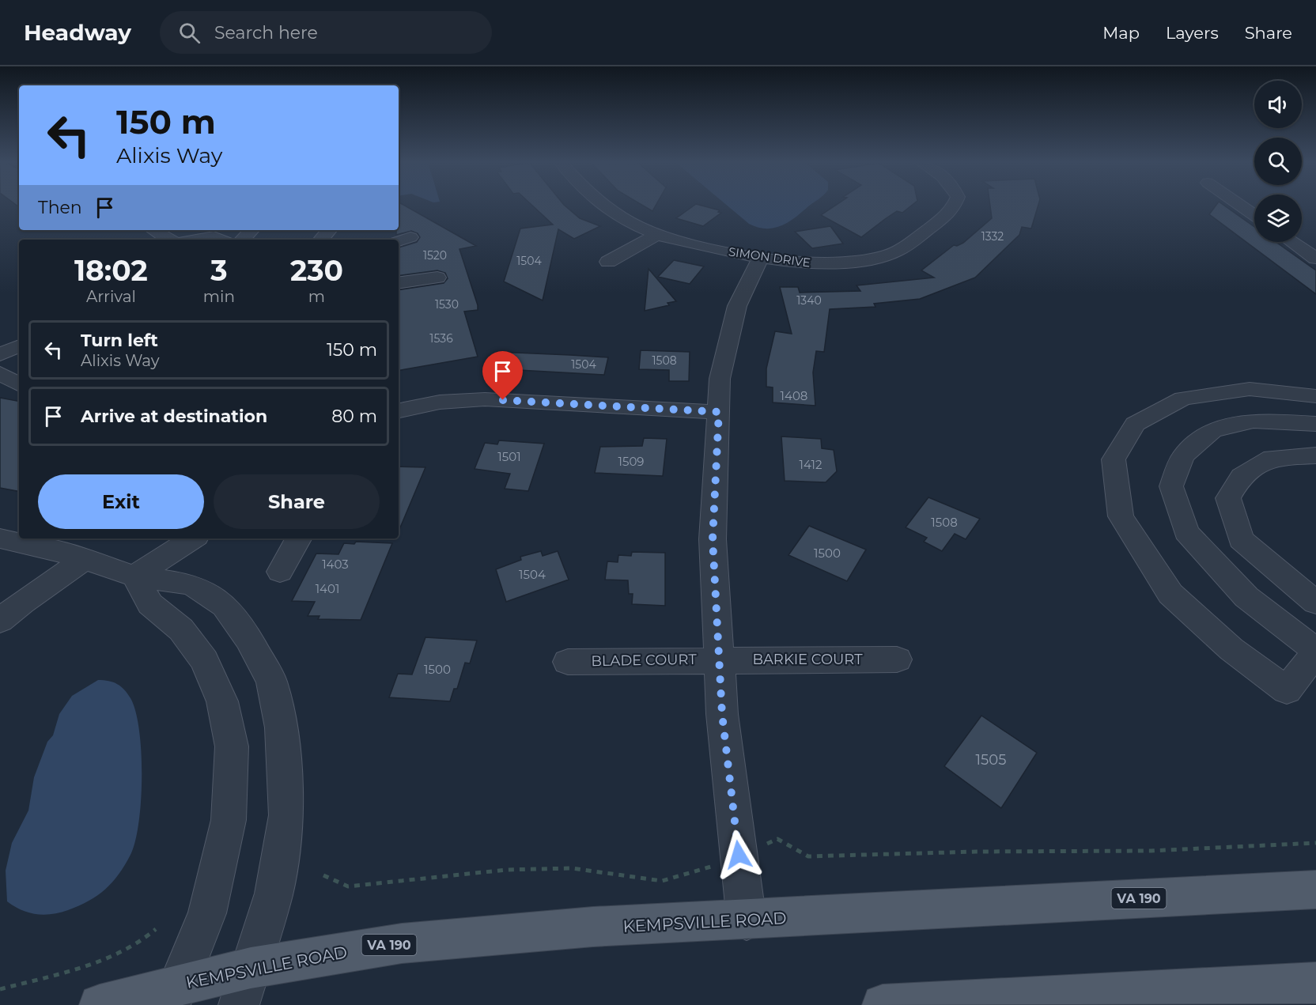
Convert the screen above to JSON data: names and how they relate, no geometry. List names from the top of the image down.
{
  "streets": {
    "main road": ["VA 190", "KEMPSVILLE ROAD"],
    "street": ["SIMON DRIVE", "BARKIE COURT", "BLADE COURT"]
  },
  "crossings": [
    ["BARKIE COURT", "BLADE COURT"]
  ],
  "house_numbers": [
    "1332",
    "1520",
    "1504",
    "1340",
    "1530",
    "1536",
    "1508",
    "1504",
    "1408",
    "1501",
    "1509",
    "1412",
    "1508",
    "1500",
    "1403",
    "1504",
    "1401",
    "1500",
    "1505"
  ],
  "page": {
    "header": "Headway",
    "search": "Search here",
    "nav": ["Map", "Layers", "Share"],
    "turn": ["150 m", "Alixis Way"],
    "then": "Then",
    "eta": [
      "18:02",
      "Arrival",
      "3",
      "min",
      "230",
      "m"
    ],
    "list": [
      {
        "name": "Turn left",
        "note": "Alixis Way",
        "value": "150 m"
      },
      {
        "name": "Arrive at destination",
        "value": "80 m"
      }
    ],
    "buttons": ["Exit", "Share"]
  }
}
